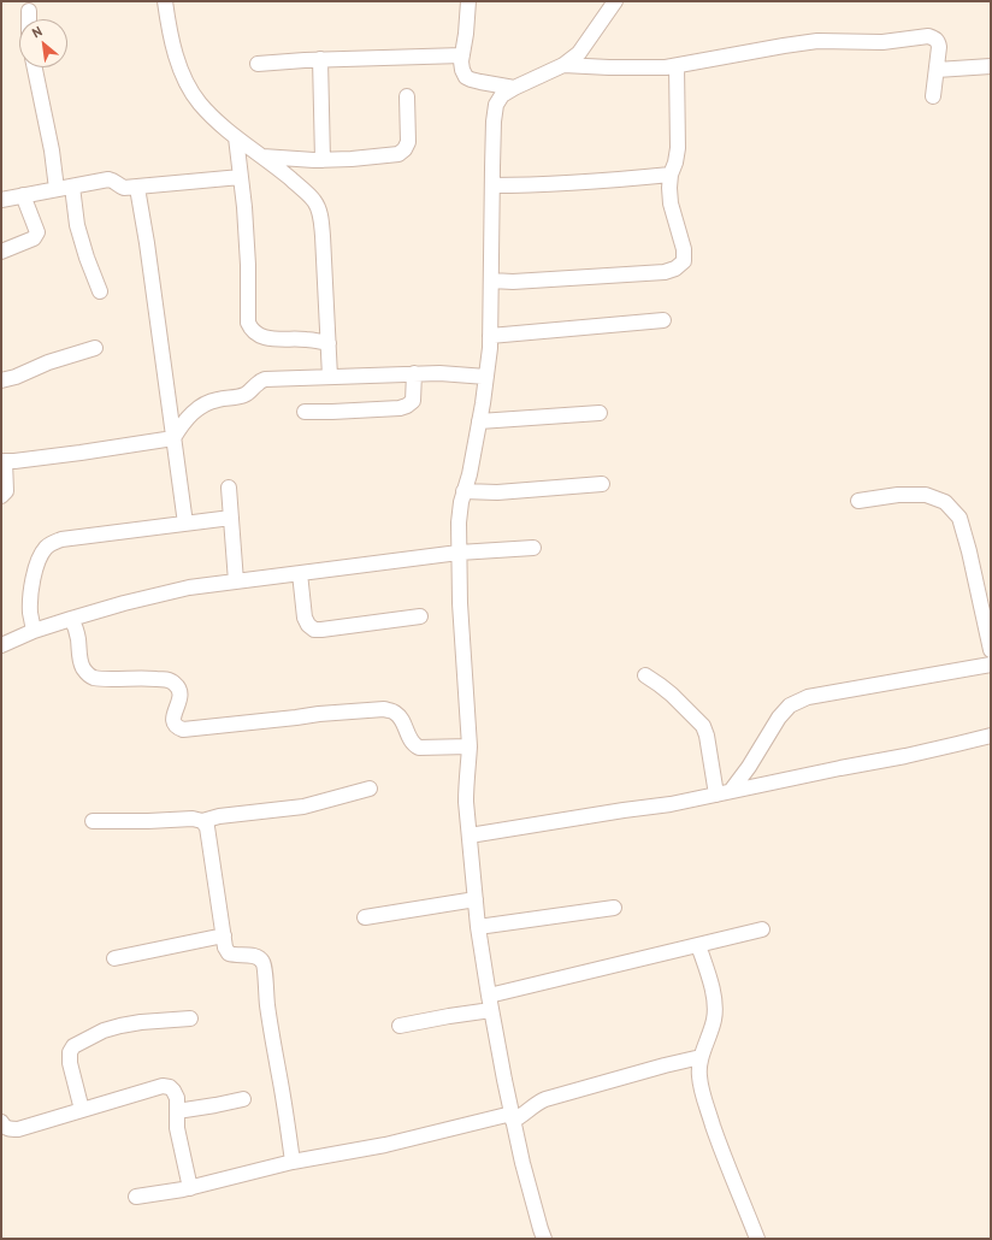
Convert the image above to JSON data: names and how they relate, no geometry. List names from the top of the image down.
{
  "north": "top left"
}
